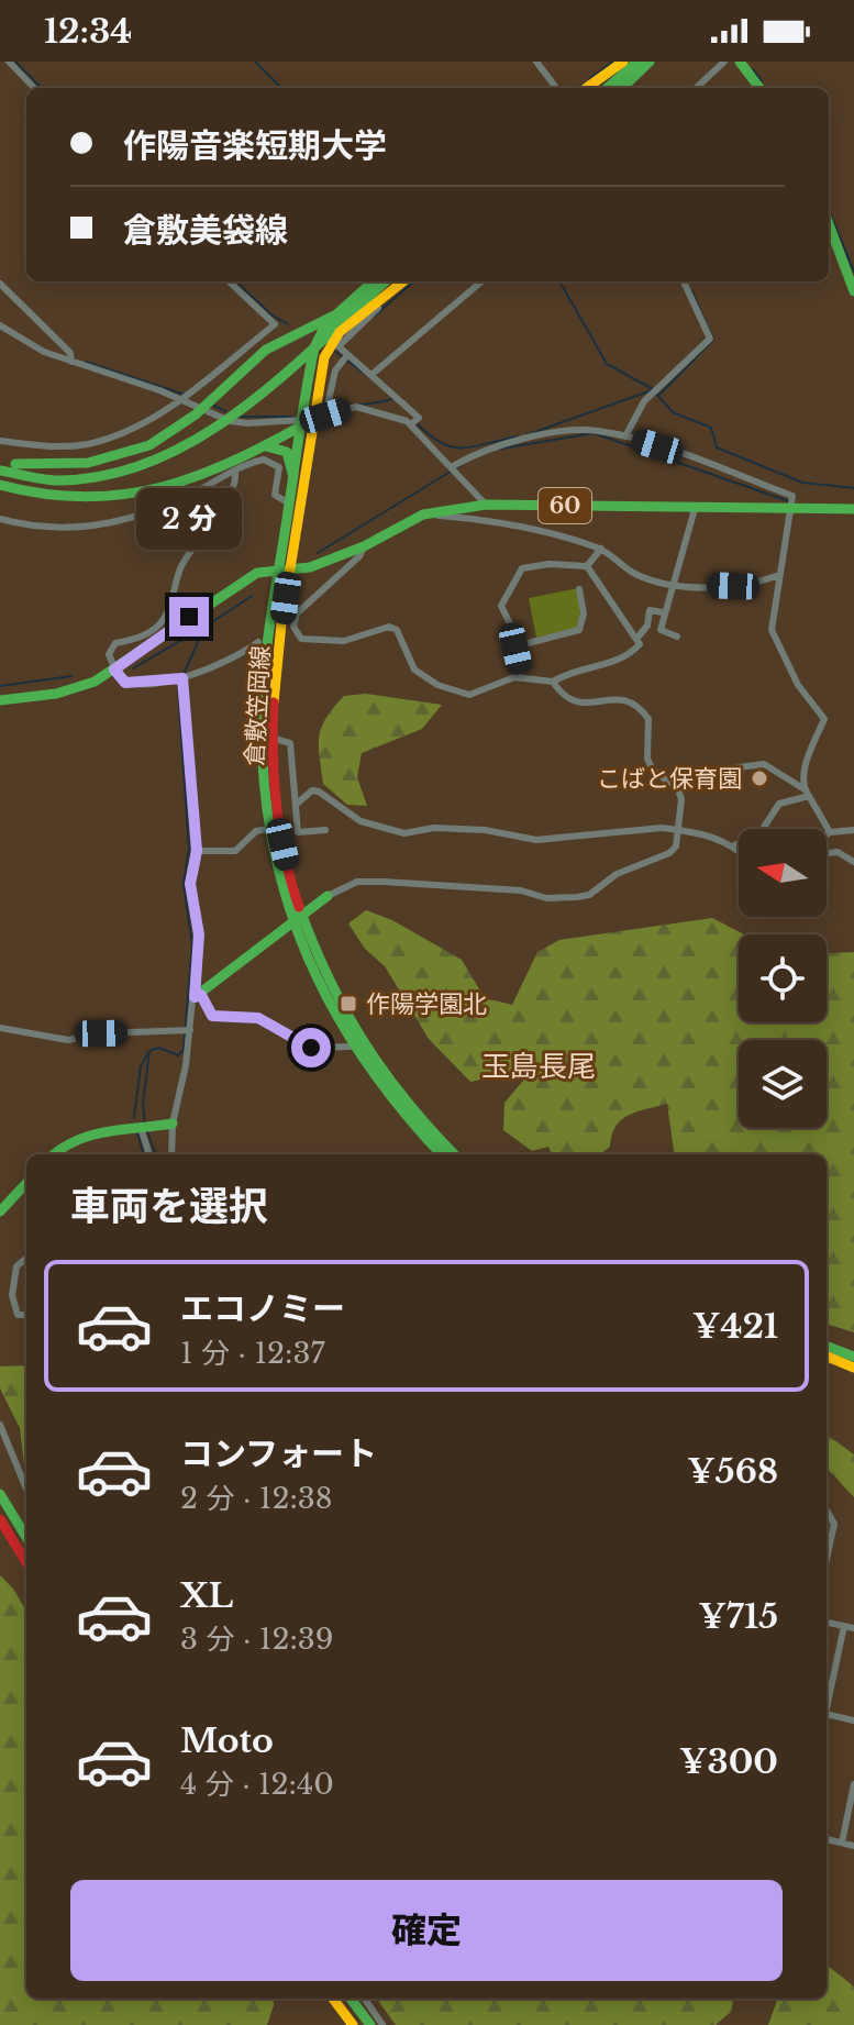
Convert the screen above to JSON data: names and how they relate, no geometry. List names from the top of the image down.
{
  "streets": {
    "main road": ["60", "倉敷笠岡線"]
  },
  "crossings": [
    ["60", "倉敷笠岡線"]
  ],
  "districts": ["玉島長尾"],
  "places": {
    "other": ["こばと保育園"],
    "transit": ["作陽学園北"]
  },
  "north": "left",
  "page": {
    "status": "12:34",
    "banner": ["作陽音楽短期大学", "倉敷美袋線"],
    "bubble": "2 分",
    "heading": "車両を選択",
    "list": [
      {
        "name": "エコノミー",
        "note": "1 分 · 12:37",
        "value": "¥421"
      },
      {
        "name": "コンフォート",
        "note": "2 分 · 12:38",
        "value": "¥568"
      },
      {
        "name": "XL",
        "note": "3 分 · 12:39",
        "value": "¥715"
      },
      {
        "name": "Moto",
        "note": "4 分 · 12:40",
        "value": "¥300"
      }
    ],
    "buttons": "確定"
  }
}
